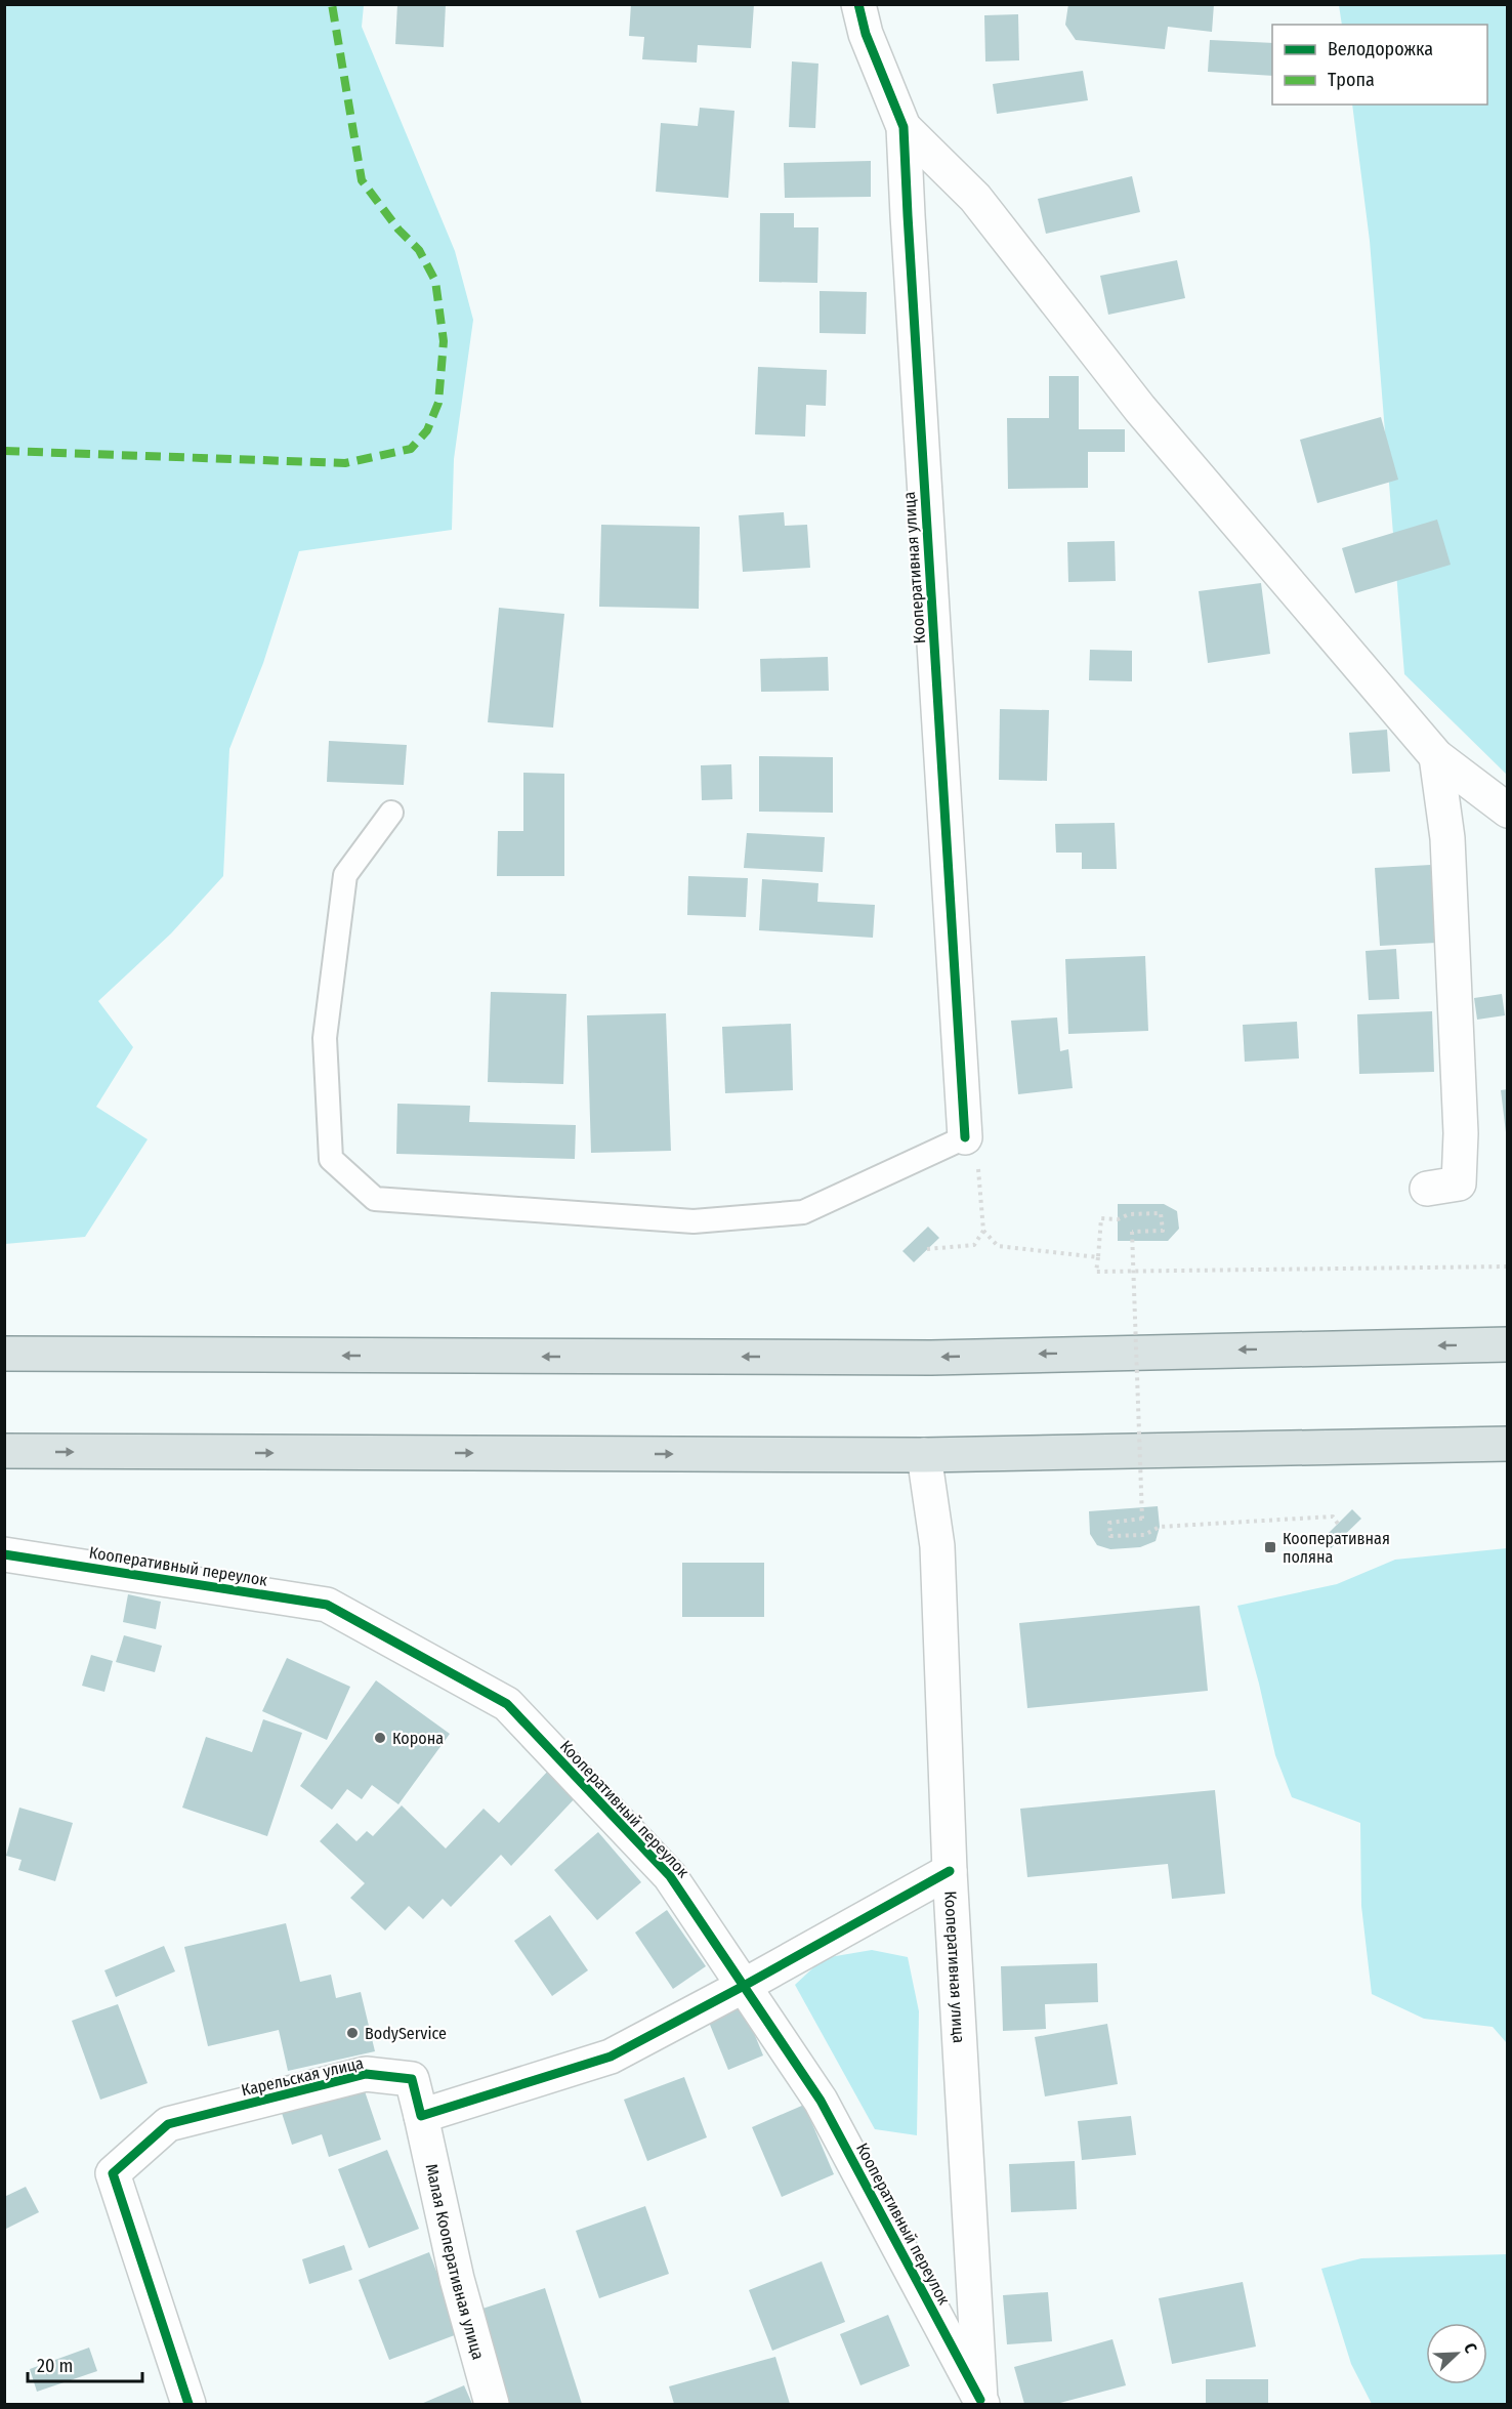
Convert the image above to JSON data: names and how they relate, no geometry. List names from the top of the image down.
{
  "streets": {
    "street": [
      "Кооперативная улица",
      "Кооперативный переулок",
      "Карельская улица",
      "Малая Кооперативная улица"
    ]
  },
  "crossings": [
    ["Кооперативная улица", "Кооперативный переулок"],
    ["Карельская улица", "Малая Кооперативная улица"]
  ],
  "places": {
    "transit": ["Кооперативная поляна"],
    "other": ["Корона", "BodyService"]
  },
  "legend": ["Велодорожка", "Тропа"],
  "scale_bar": "20 m",
  "north": "top right"
}
